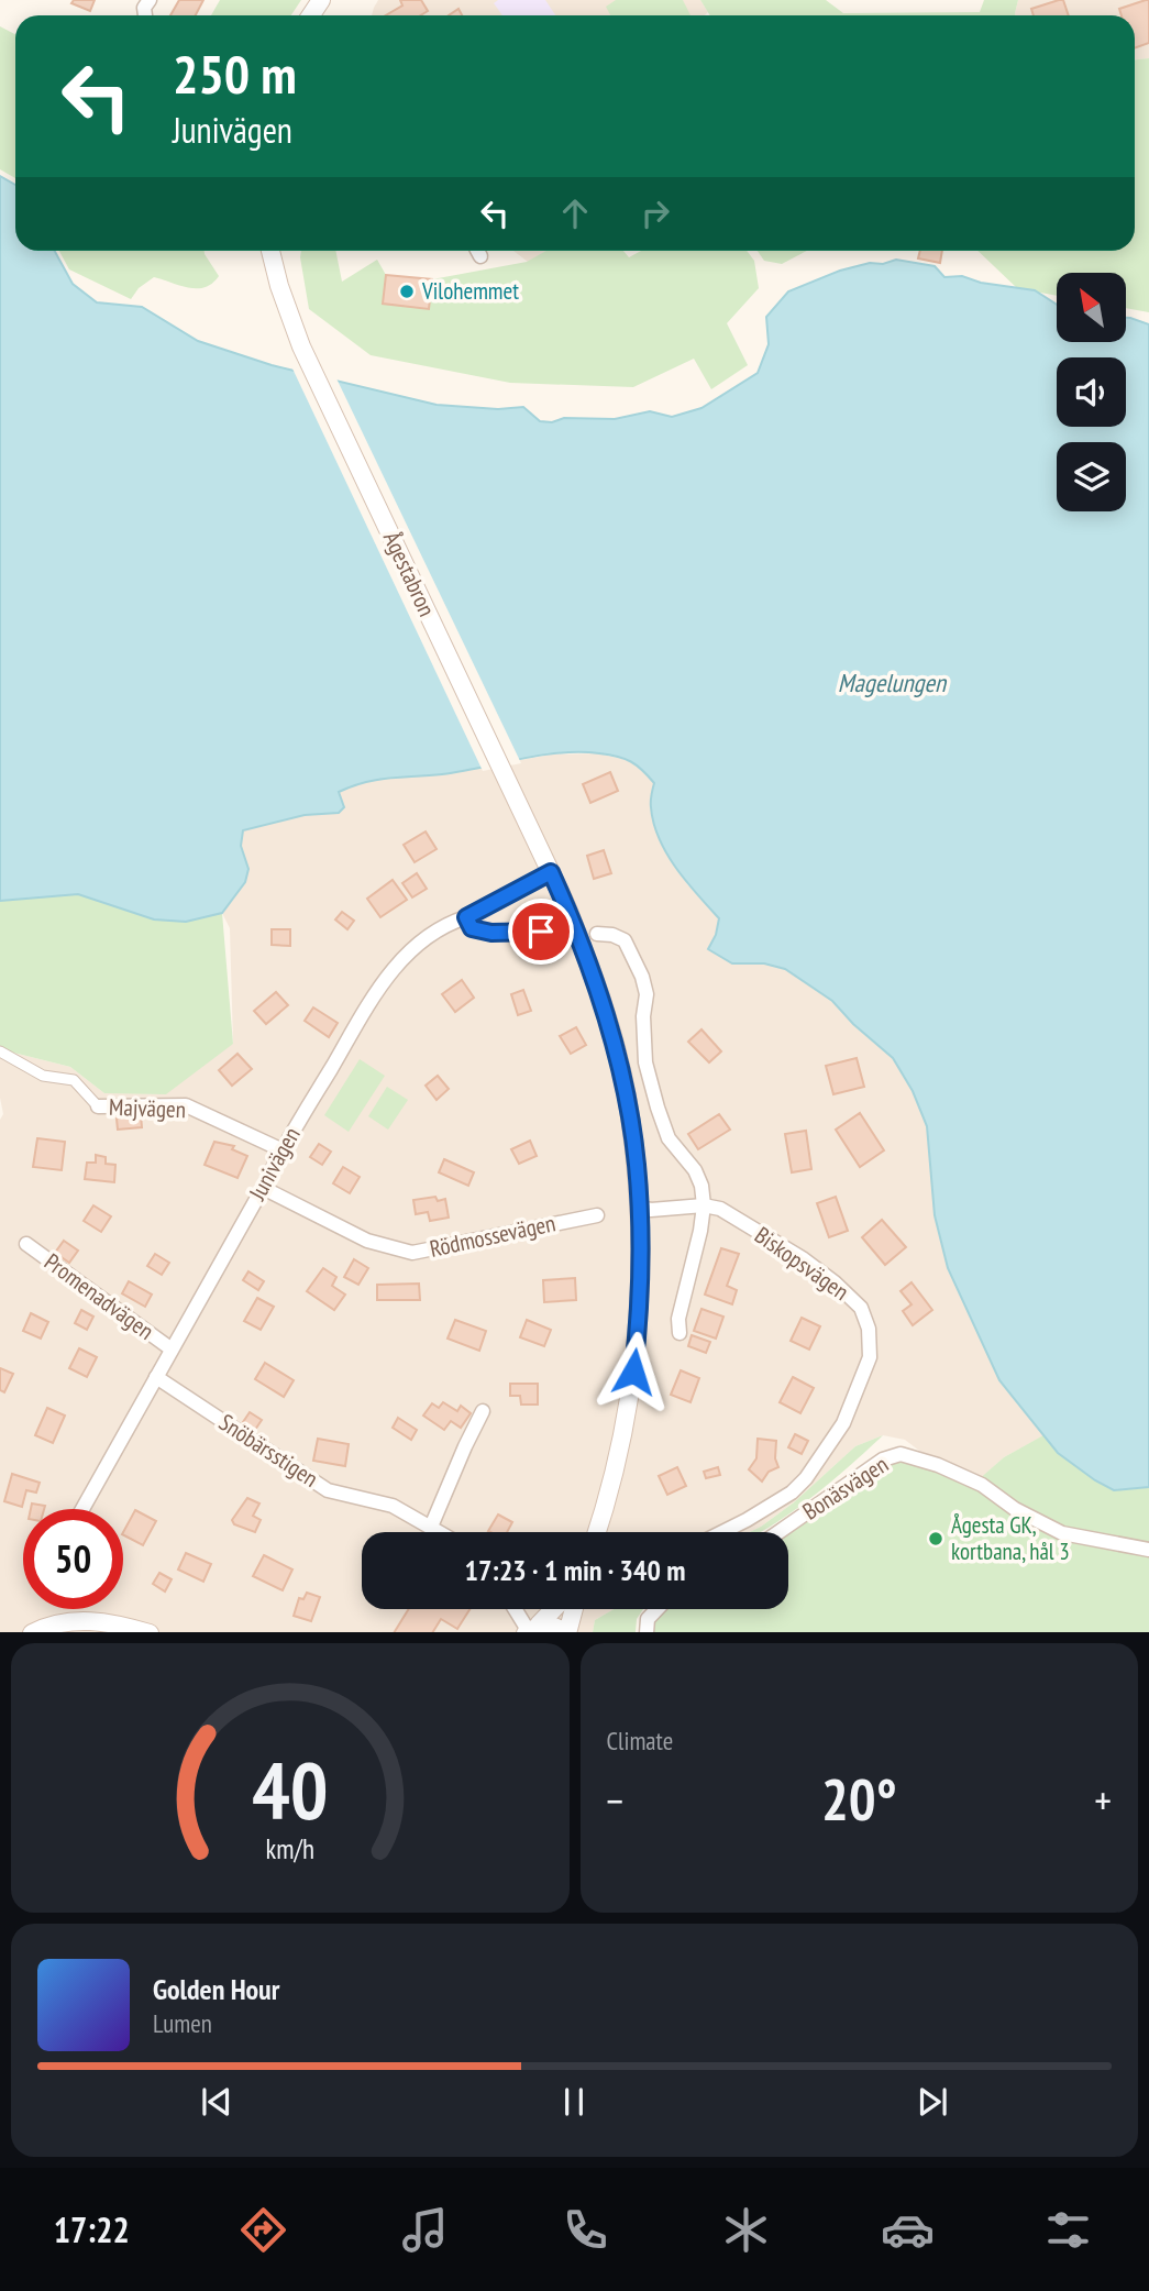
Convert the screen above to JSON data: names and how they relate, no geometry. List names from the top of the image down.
{
  "streets": {
    "main road": ["Ågestabron"],
    "street": [
      "Majvägen",
      "Junivägen",
      "Rödmossevägen",
      "Biskopsvägen",
      "Promenadvägen",
      "Snöbärsstigen",
      "Bonäsvägen"
    ]
  },
  "crossings": [
    ["Ågestabron", "Junivägen"],
    ["Ågestabron", "Biskopsvägen"],
    ["Majvägen", "Junivägen"],
    ["Junivägen", "Rödmossevägen"],
    ["Junivägen", "Promenadvägen"],
    ["Junivägen", "Snöbärsstigen"]
  ],
  "water": ["Magelungen"],
  "places": ["Vilohemmet", "Ågesta GK, kortbana, hål 3"],
  "north": "top left",
  "page": {
    "turn": ["250 m", "Junivägen"],
    "limit": "50",
    "trip": "17:23 · 1 min · 340 m",
    "tile": "Climate",
    "heat": ["−", "20°", "+"],
    "song": ["Golden Hour", "Lumen"],
    "tabs": "17:22",
    "gauge": ["40", "km/h"]
  }
}
